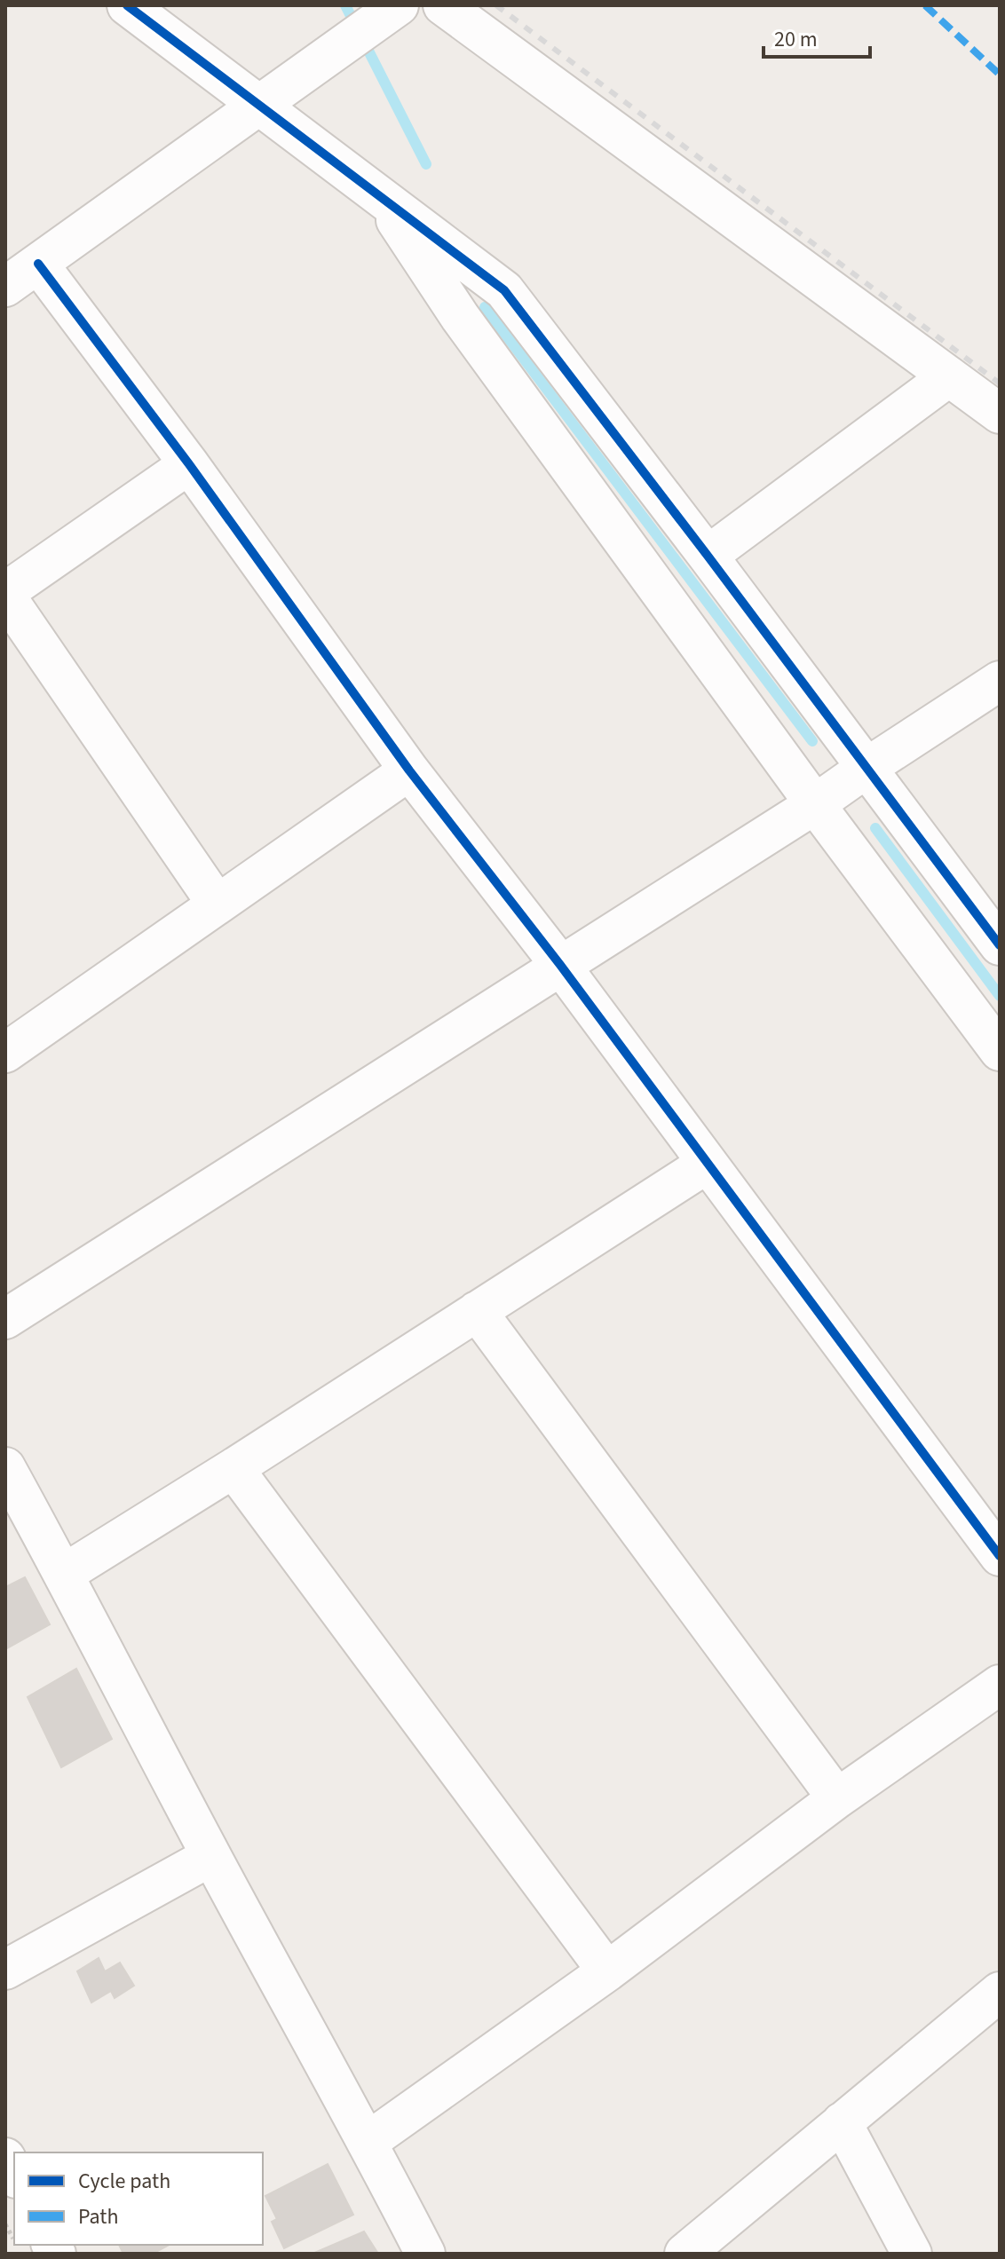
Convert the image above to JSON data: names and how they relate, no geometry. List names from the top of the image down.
{
  "legend": ["Cycle path", "Path"],
  "scale_bar": "20 m"
}
